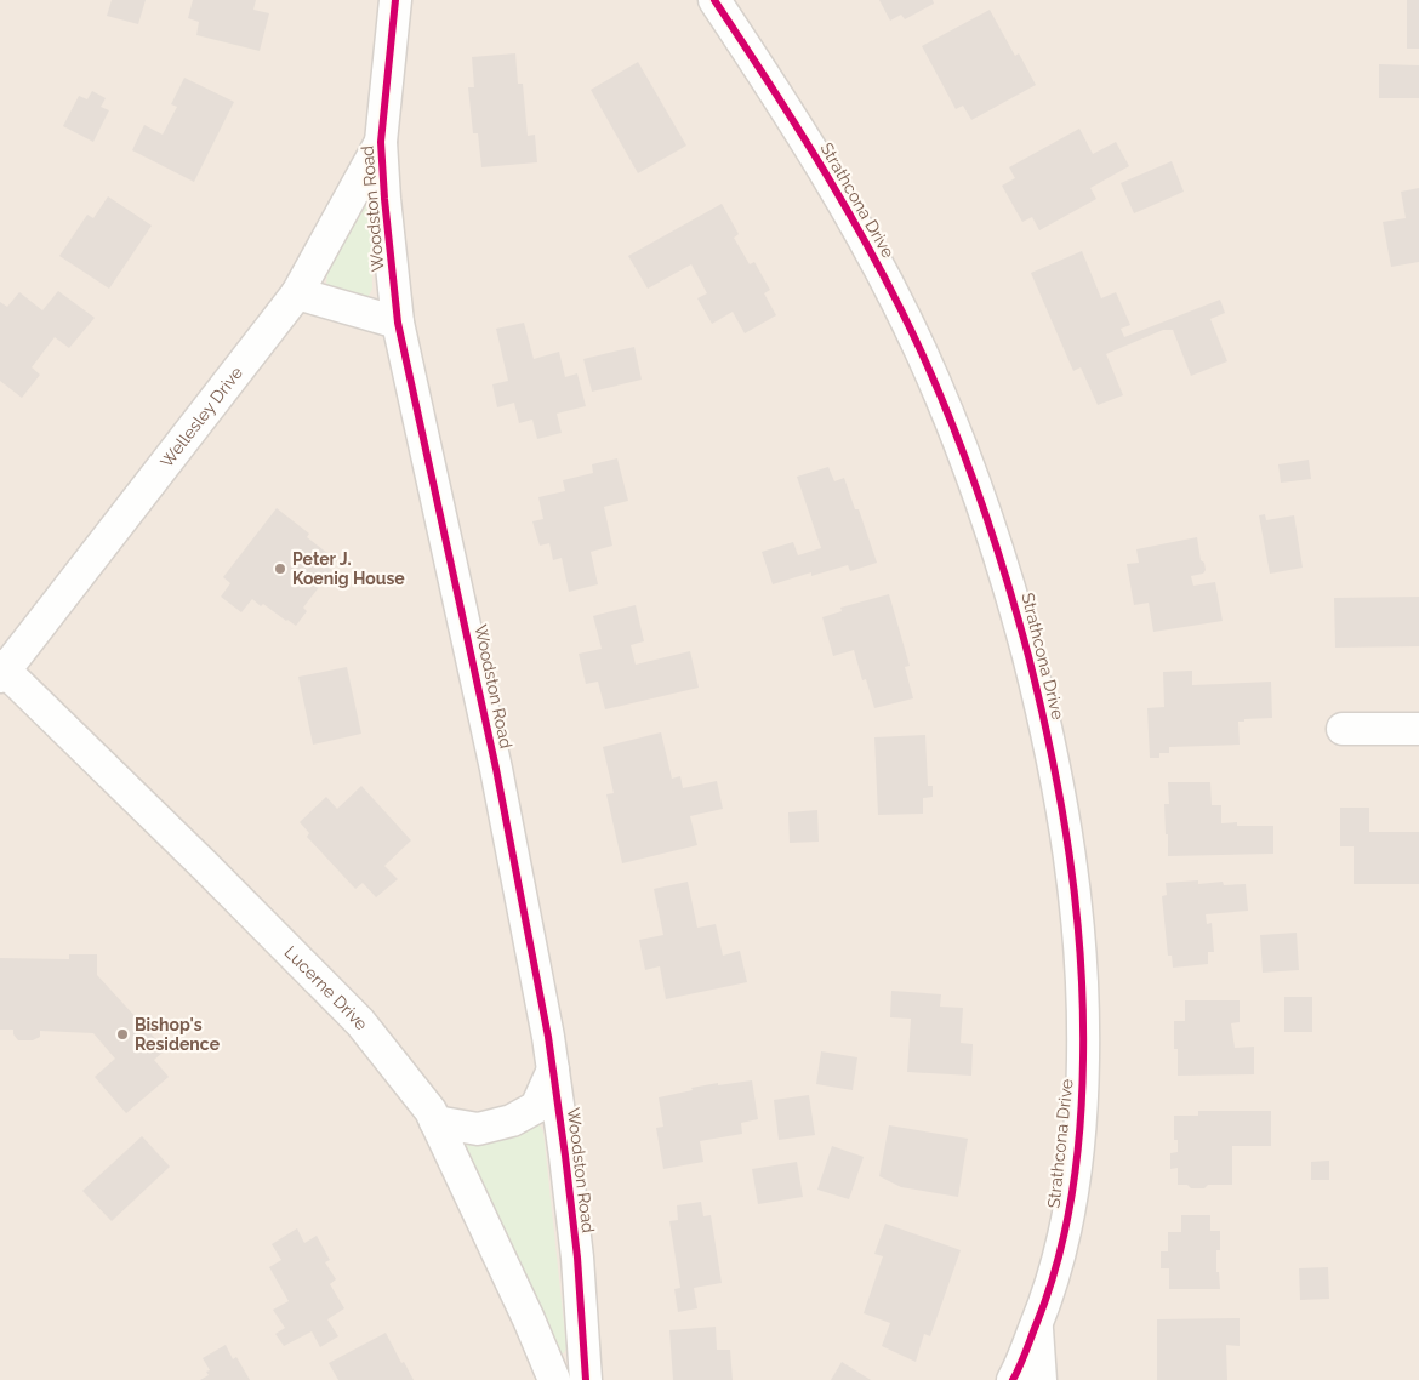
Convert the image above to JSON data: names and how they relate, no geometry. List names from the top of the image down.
{
  "streets": {
    "street": [
      "Strathcona Drive",
      "Woodston Road",
      "Wellesley Drive",
      "Lucerne Drive"
    ]
  },
  "crossings": [
    ["Woodston Road", "Wellesley Drive"],
    ["Wellesley Drive", "Lucerne Drive"]
  ],
  "places": ["Peter J. Koenig House", "Bishop's Residence"]
}
